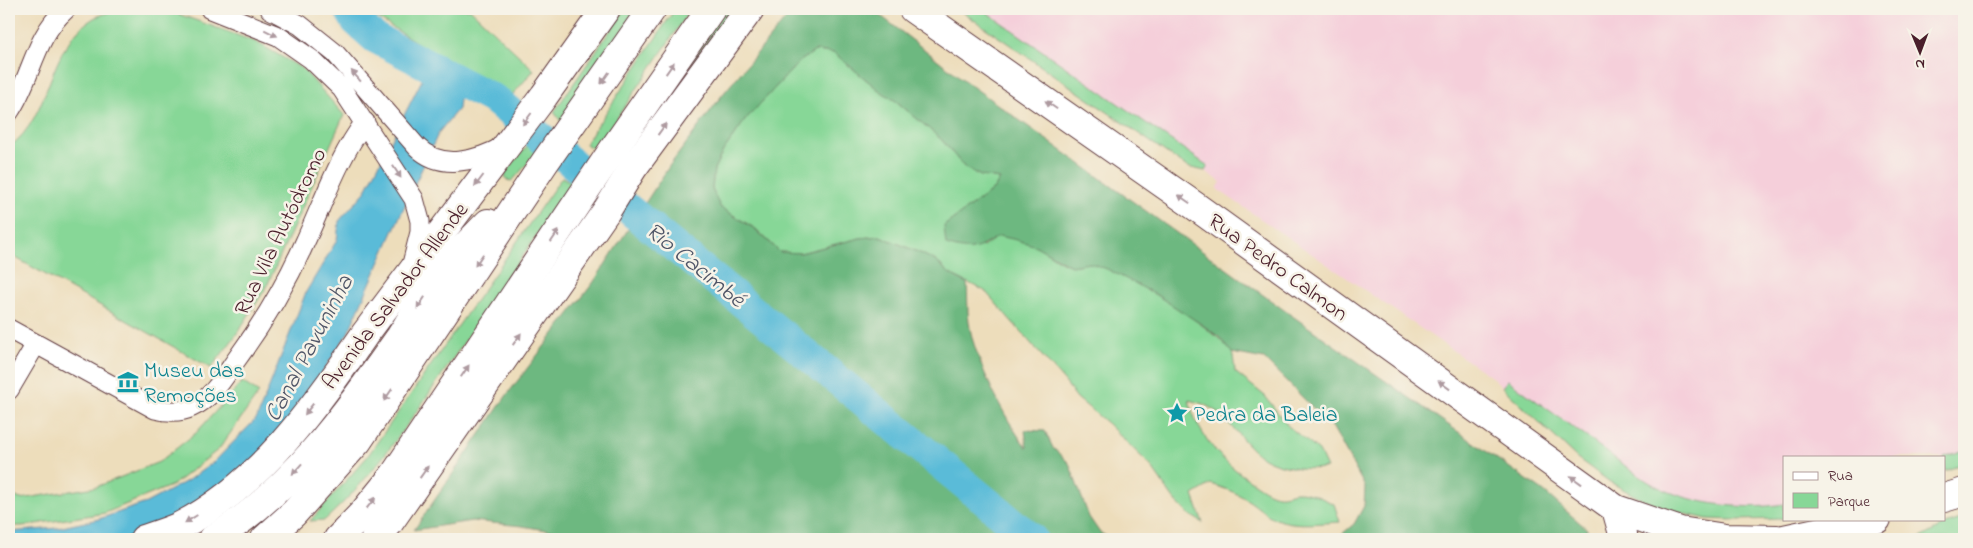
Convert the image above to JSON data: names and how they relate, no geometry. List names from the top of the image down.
{
  "streets": {
    "main road": ["Rua Pedro Calmon", "Avenida Salvador Allende"],
    "street": ["Rua Vila Autódromo"]
  },
  "one_way": ["Rua Pedro Calmon"],
  "water": ["Rio Cacimbé", "Canal Pavuninha"],
  "places": {
    "museum": ["Museu das Remoções"],
    "place": ["Pedra da Baleia"]
  },
  "legend": ["Rua", "Parque"],
  "north": "bottom"
}
